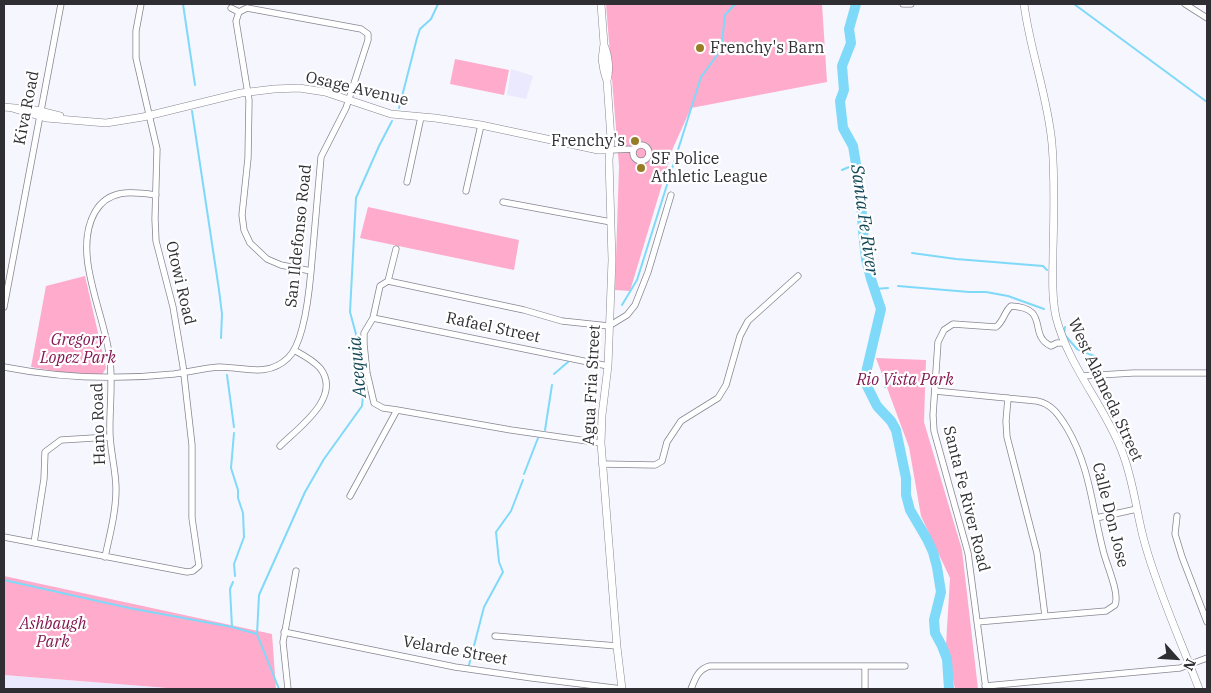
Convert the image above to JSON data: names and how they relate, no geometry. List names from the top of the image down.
{
  "streets": {
    "street": [
      "Osage Avenue",
      "Kiva Road",
      "San Ildefonso Road",
      "Otowi Road",
      "Rafael Street",
      "Agua Fria Street",
      "West Alameda Street",
      "Hano Road",
      "Santa Fe River Road",
      "Calle Don Jose",
      "Velarde Street"
    ]
  },
  "crossings": [
    ["Osage Avenue", "Kiva Road"],
    ["Osage Avenue", "San Ildefonso Road"],
    ["Osage Avenue", "Otowi Road"],
    ["Osage Avenue", "Agua Fria Street"],
    ["Otowi Road", "Hano Road"],
    ["Rafael Street", "Agua Fria Street"],
    ["Agua Fria Street", "Velarde Street"],
    ["West Alameda Street", "Santa Fe River Road"],
    ["Santa Fe River Road", "Calle Don Jose"]
  ],
  "water": ["Santa Fe River", "Acequia"],
  "parks": ["Gregory Lopez Park", "Rio Vista Park", "Ashbaugh Park"],
  "places": ["Frenchy's Barn", "Frenchy's", "SF Police Athletic League"],
  "north": "bottom right"
}
